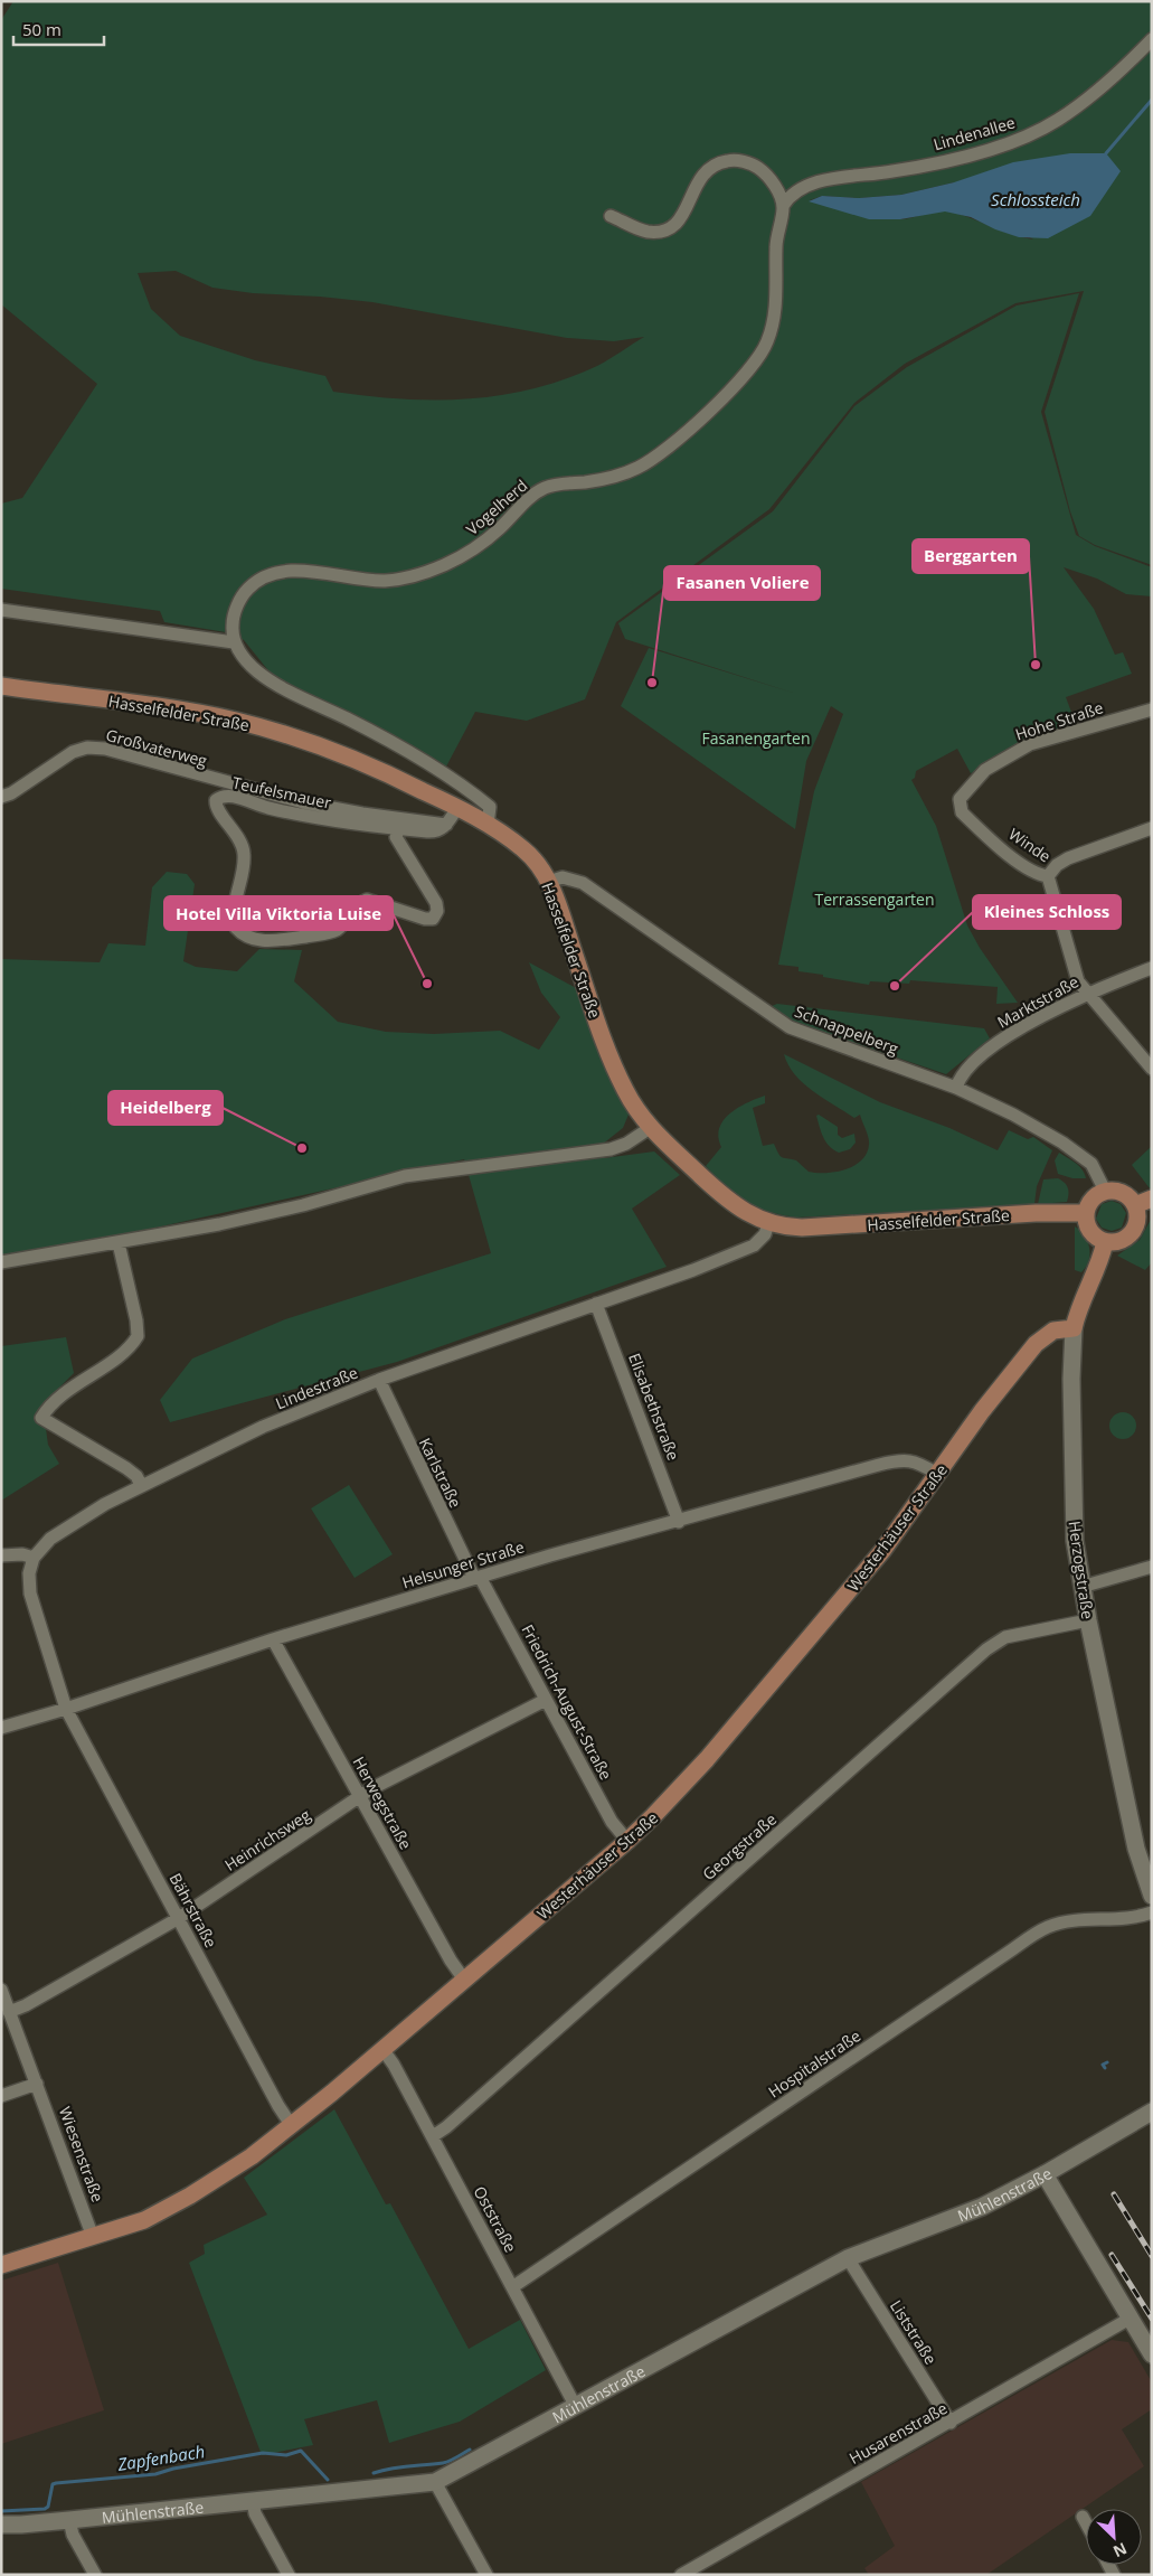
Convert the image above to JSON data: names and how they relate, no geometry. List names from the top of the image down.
{
  "streets": {
    "main road": ["Hasselfelder Straße", "Westerhäuser Straße", "Herzogstraße"],
    "street": [
      "Lindenallee",
      "Vogelherd",
      "Hohe Straße",
      "Großvaterweg",
      "Teufelsmauer",
      "Winde",
      "Marktstraße",
      "Schnappelberg",
      "Lindestraße",
      "Elisabethstraße",
      "Karlstraße",
      "Helsunger Straße",
      "Friedrich-August-Straße",
      "Herwegstraße",
      "Heinrichsweg",
      "Georgstraße",
      "Bährstraße",
      "Hospitalstraße",
      "Wiesenstraße",
      "Mühlenstraße",
      "Oststraße",
      "Liststraße",
      "Husarenstraße"
    ]
  },
  "crossings": [
    ["Lindenallee", "Vogelherd"],
    ["Hasselfelder Straße", "Schnappelberg"],
    ["Hasselfelder Straße", "Lindestraße"],
    ["Hasselfelder Straße", "Herzogstraße"],
    ["Hohe Straße", "Winde"],
    ["Großvaterweg", "Teufelsmauer"],
    ["Winde", "Marktstraße"],
    ["Marktstraße", "Schnappelberg"],
    ["Schnappelberg", "Herzogstraße"],
    ["Lindestraße", "Elisabethstraße"],
    ["Lindestraße", "Karlstraße"],
    ["Elisabethstraße", "Helsunger Straße"],
    ["Karlstraße", "Helsunger Straße"],
    ["Karlstraße", "Friedrich-August-Straße"],
    ["Westerhäuser Straße", "Helsunger Straße"],
    ["Westerhäuser Straße", "Herzogstraße"],
    ["Westerhäuser Straße", "Friedrich-August-Straße"],
    ["Westerhäuser Straße", "Herwegstraße"],
    ["Westerhäuser Straße", "Bährstraße"],
    ["Westerhäuser Straße", "Wiesenstraße"],
    ["Westerhäuser Straße", "Oststraße"],
    ["Helsunger Straße", "Friedrich-August-Straße"],
    ["Helsunger Straße", "Herwegstraße"],
    ["Helsunger Straße", "Bährstraße"],
    ["Herzogstraße", "Georgstraße"],
    ["Friedrich-August-Straße", "Heinrichsweg"],
    ["Herwegstraße", "Heinrichsweg"],
    ["Heinrichsweg", "Bährstraße"],
    ["Heinrichsweg", "Wiesenstraße"],
    ["Georgstraße", "Oststraße"],
    ["Hospitalstraße", "Oststraße"],
    ["Mühlenstraße", "Oststraße"],
    ["Mühlenstraße", "Liststraße"],
    ["Liststraße", "Husarenstraße"]
  ],
  "water": ["Schlossteich", "Zapfenbach"],
  "parks": ["Fasanengarten", "Terrassengarten"],
  "places": [
    "Berggarten",
    "Fasanen Voliere",
    "Hotel Villa Viktoria Luise",
    "Kleines Schloss",
    "Heidelberg"
  ],
  "scale_bar": "50 m",
  "north": "bottom right"
}
